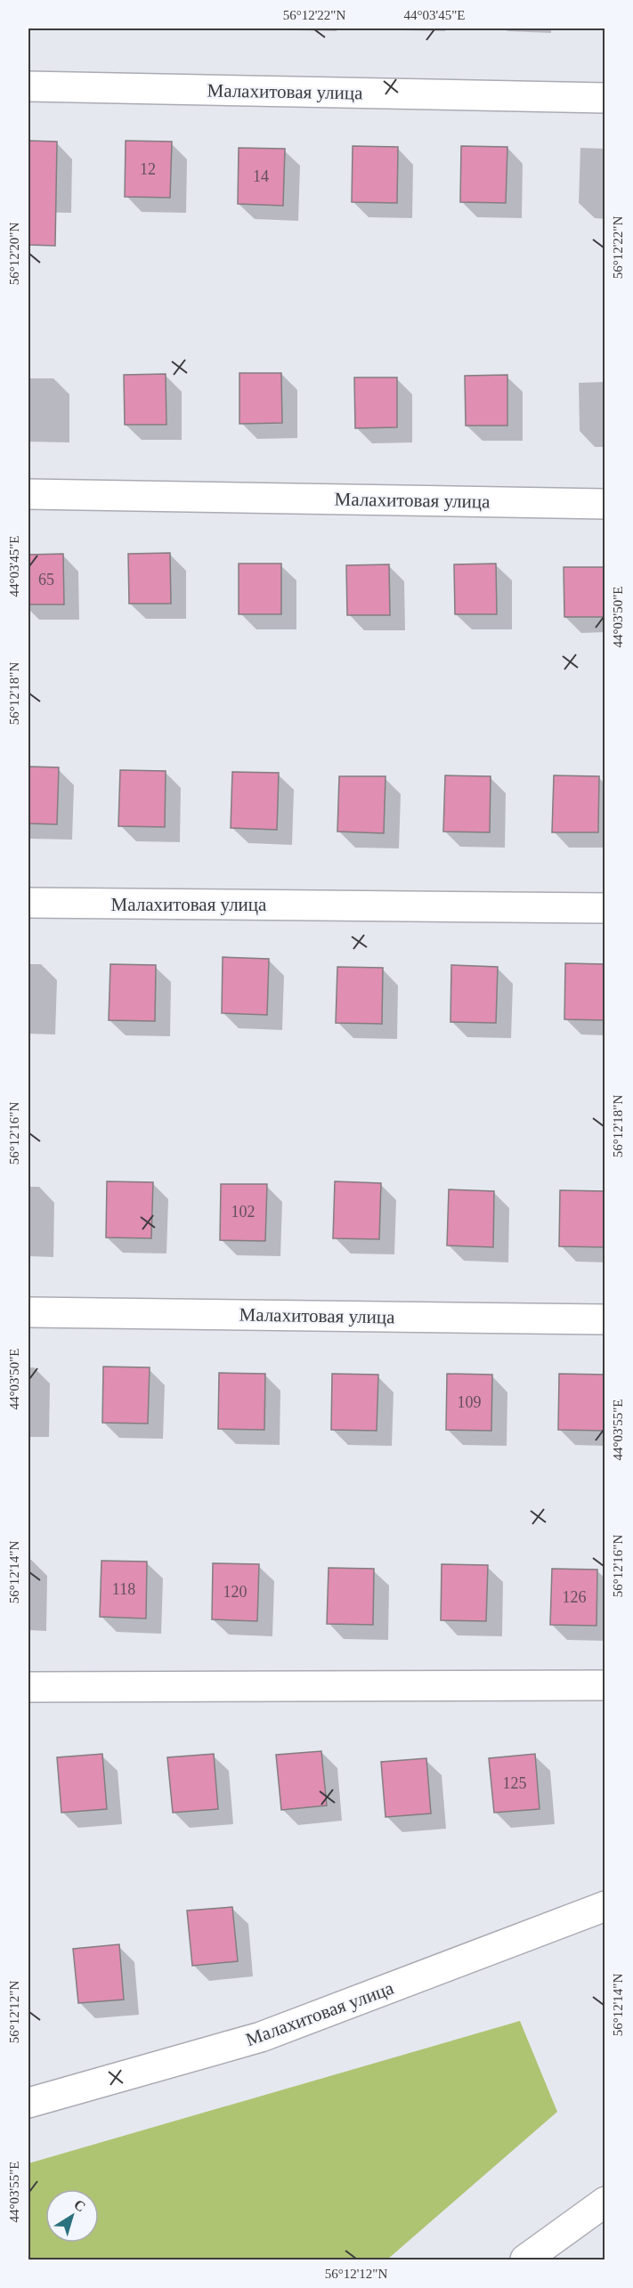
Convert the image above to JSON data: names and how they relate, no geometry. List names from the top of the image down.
{
  "streets": {
    "street": ["Малахитовая улица"]
  },
  "house_numbers": [
    "12",
    "14",
    "65",
    "102",
    "109",
    "118",
    "120",
    "126",
    "125"
  ],
  "north": "top right",
  "coordinates": [
    "56°12'22\"N",
    "44°03'45\"E",
    "56°12'20\"N",
    "44°03'50\"E",
    "56°12'18\"N",
    "56°12'16\"N",
    "44°03'55\"E",
    "56°12'14\"N",
    "56°12'12\"N"
  ]
}
